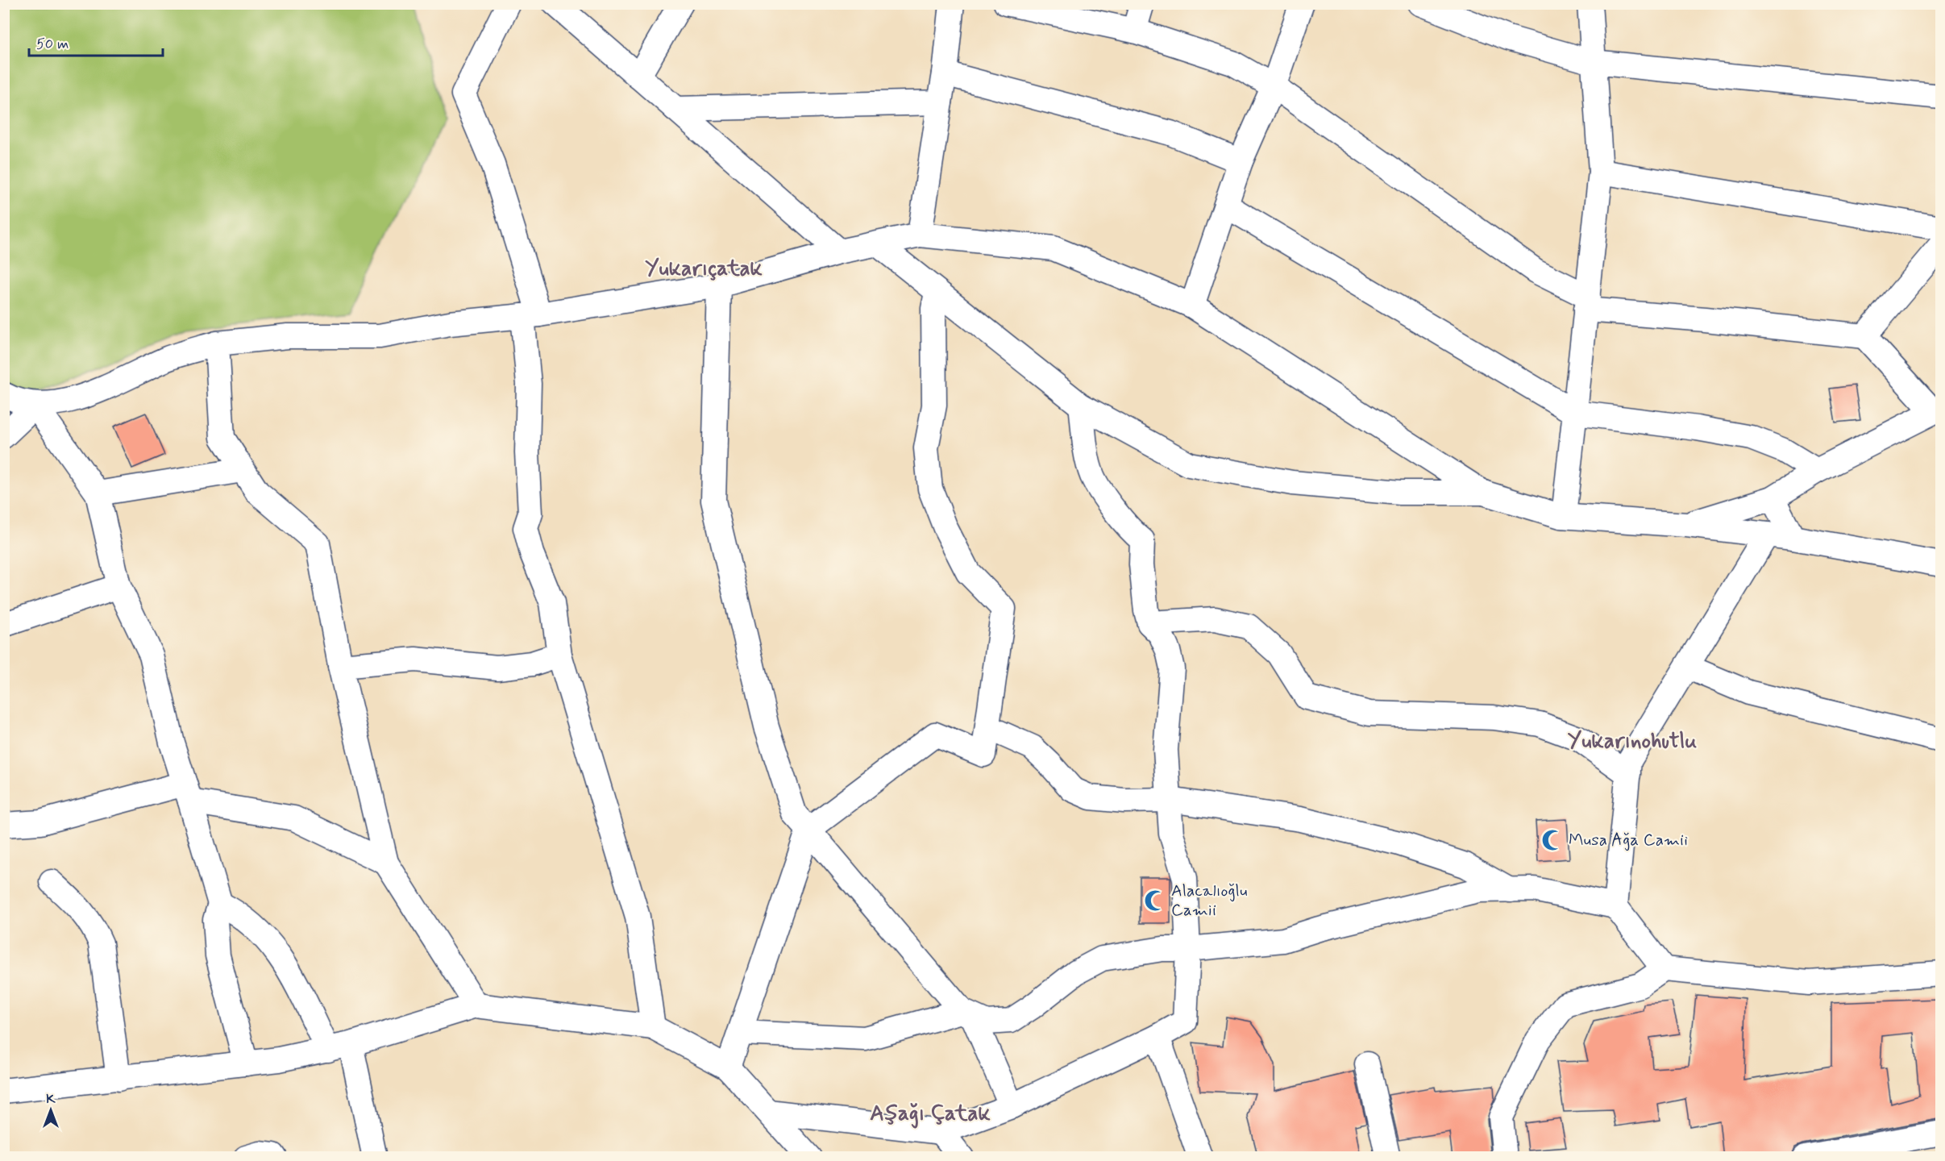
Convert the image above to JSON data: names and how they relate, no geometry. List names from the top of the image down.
{
  "districts": ["Yukarıçatak", "Yukarınohutlu", "Aşağı Çatak"],
  "places": {
    "mosque": ["Musa Ağa Camii", "Alacalıoğlu Camii"]
  },
  "scale_bar": "50 m",
  "north": "top"
}
